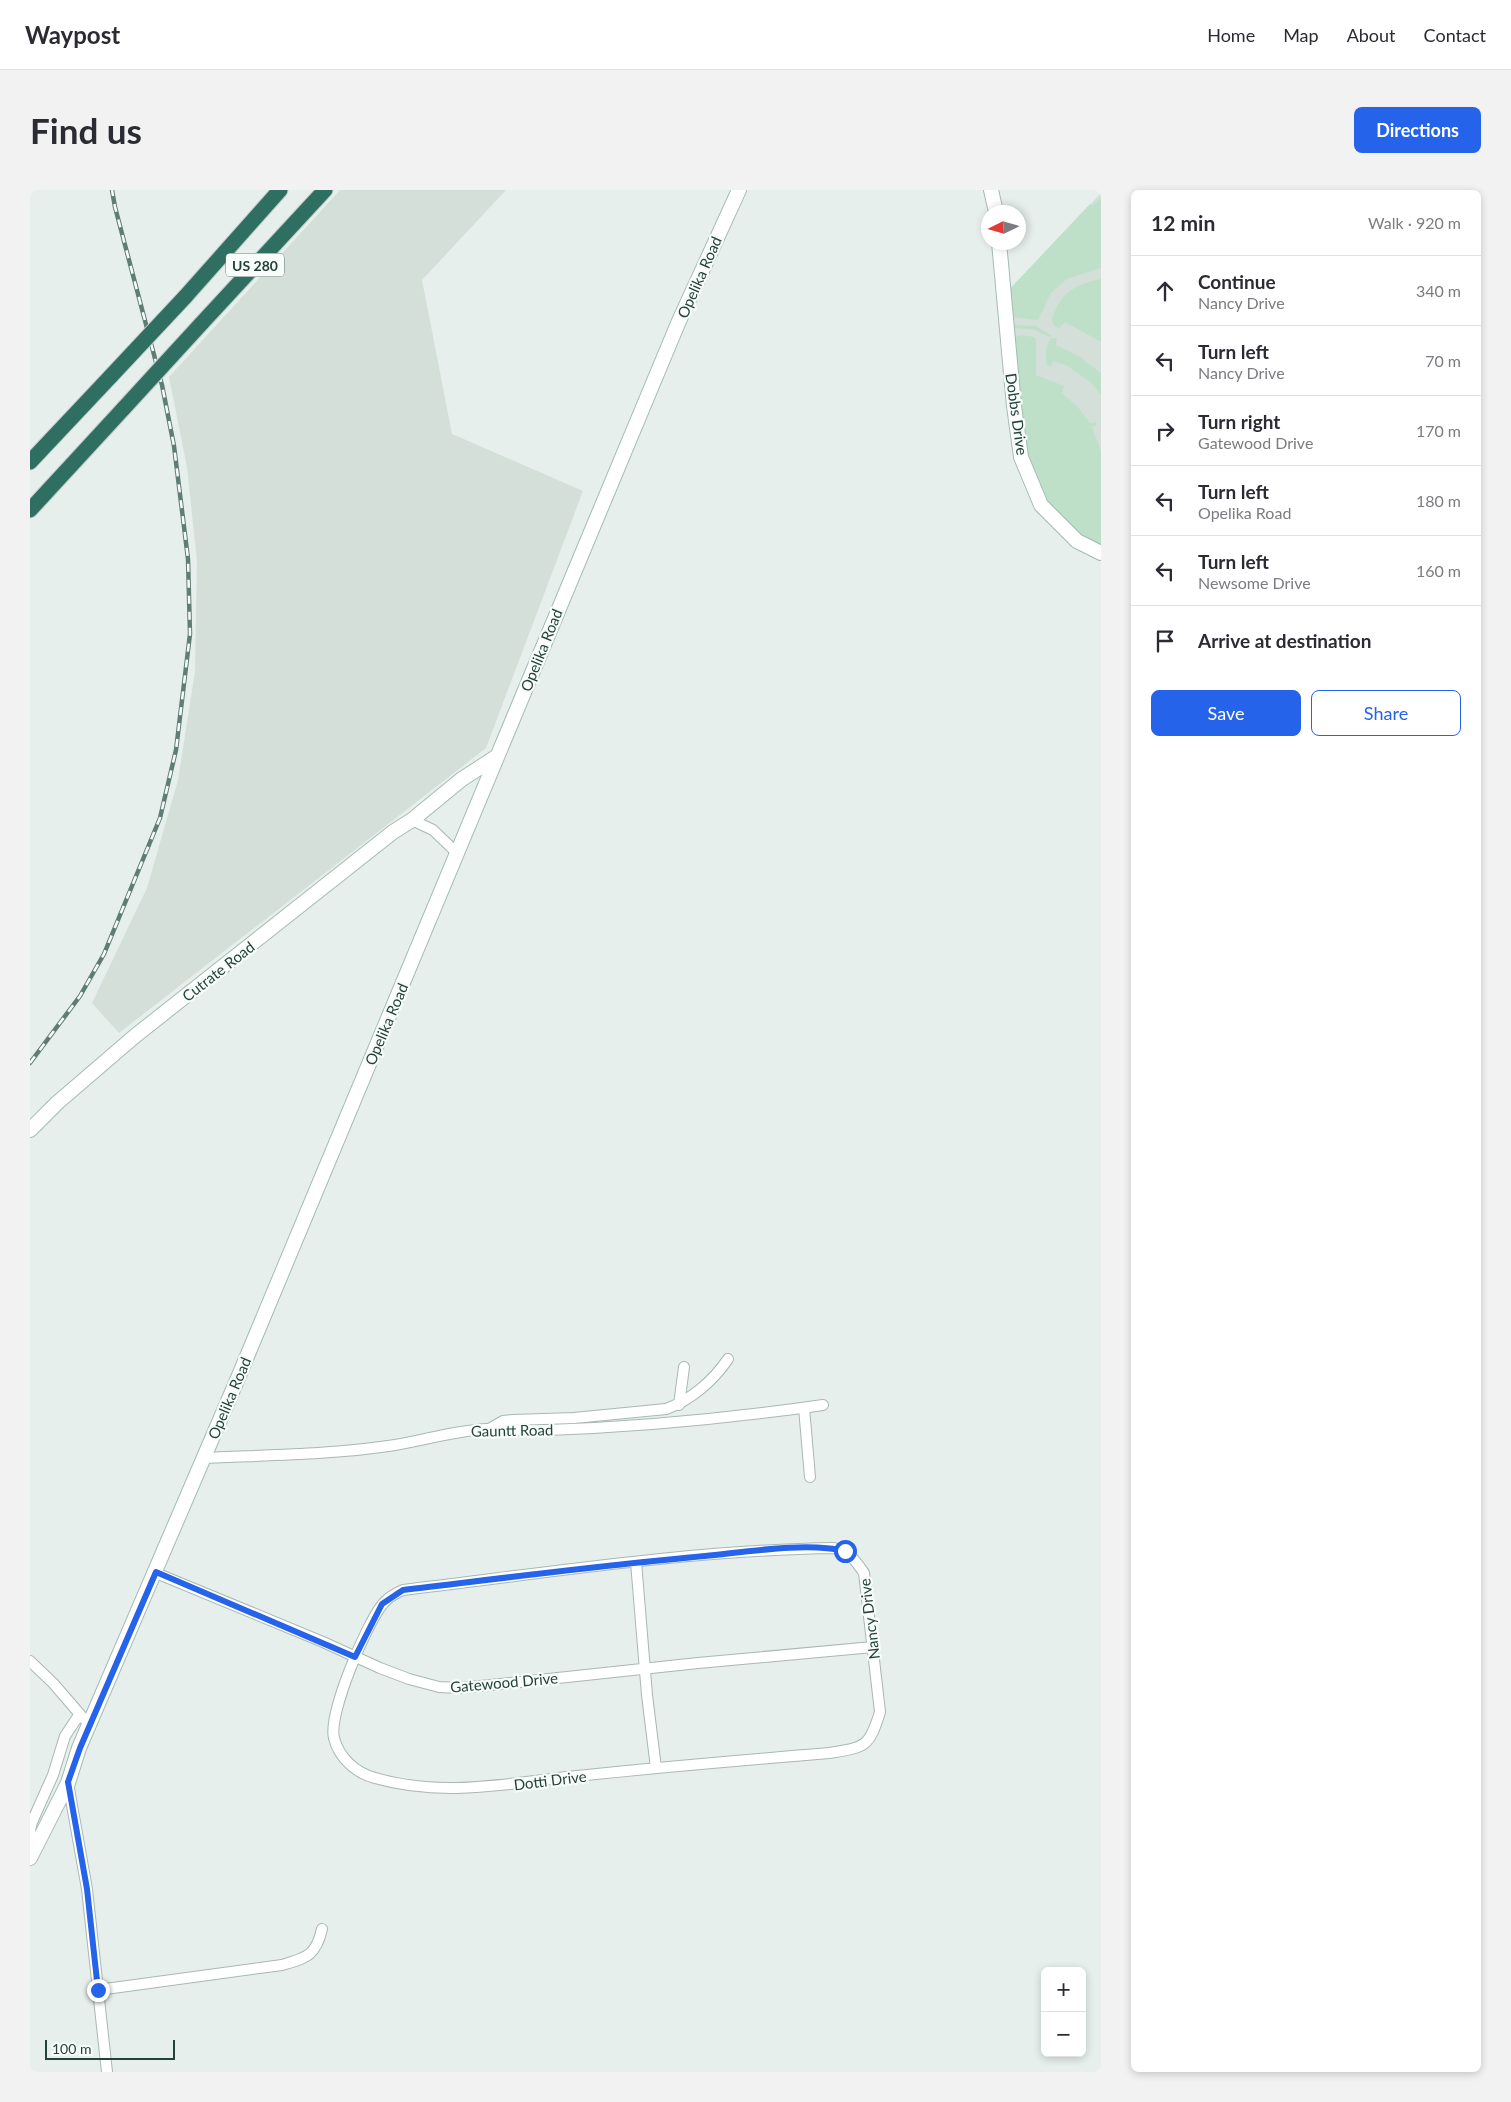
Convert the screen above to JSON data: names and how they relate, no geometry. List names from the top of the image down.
{
  "streets": {
    "highway": ["US 280"],
    "main road": ["Opelika Road", "Dobbs Drive", "Cutrate Road"],
    "street": [
      "Gauntt Road",
      "Nancy Drive",
      "Gatewood Drive",
      "Dotti Drive"
    ]
  },
  "crossings": [
    ["Opelika Road", "Cutrate Road"],
    ["Opelika Road", "Gauntt Road"],
    ["Opelika Road", "Gatewood Drive"],
    ["Nancy Drive", "Gatewood Drive"],
    ["Nancy Drive", "Dotti Drive"],
    ["Gatewood Drive", "Dotti Drive"]
  ],
  "scale_bar": "100 m",
  "north": "left",
  "page": {
    "header": "Waypost",
    "nav": [
      "Home",
      "Map",
      "About",
      "Contact"
    ],
    "buttons": [
      "Directions",
      ["Save", "Share"]
    ],
    "title": "Find us",
    "heading": ["12 min", "Walk · 920 m"],
    "list": [
      ["Continue", "Nancy Drive", "340 m"],
      ["Turn left", "Nancy Drive", "70 m"],
      ["Turn right", "Gatewood Drive", "170 m"],
      ["Turn left", "Opelika Road", "180 m"],
      ["Turn left", "Newsome Drive", "160 m"],
      "Arrive at destination"
    ],
    "map_buttons": ["+", "−"],
    "scale": "100 m"
  }
}
